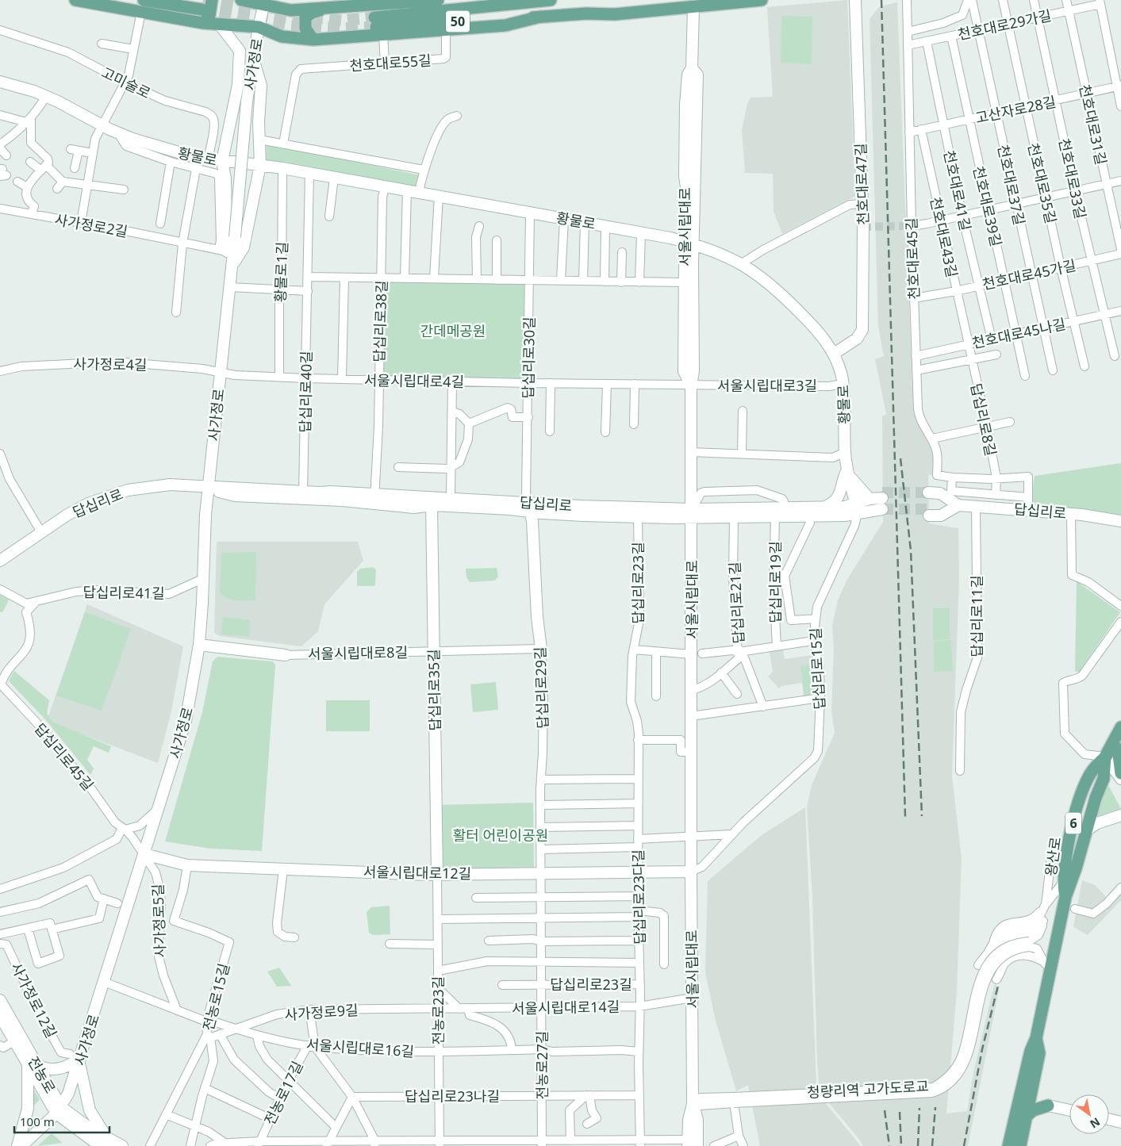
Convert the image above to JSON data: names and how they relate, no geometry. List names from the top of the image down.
{
  "streets": {
    "main road": [
      "50",
      "사가정로",
      "황물로",
      "천호대로47길",
      "서울시립대로",
      "답십리로",
      "서울시립대로8길",
      "답십리로29길",
      "답십리로35길",
      "6",
      "왕산로",
      "서울시립대로12길",
      "전농로"
    ],
    "street": [
      "천호대로29가길",
      "천호대로55길",
      "고미술로",
      "고산자로28길",
      "천호대로31길",
      "천호대로33길",
      "천호대로35길",
      "천호대로37길",
      "천호대로41길",
      "천호대로39길",
      "사가정로2길",
      "천호대로43길",
      "천호대로45길",
      "황물로1길",
      "천호대로45가길",
      "답십리로38길",
      "천호대로45나길",
      "답십리로30길",
      "사가정로4길",
      "서울시립대로4길",
      "서울시립대로3길",
      "답십리로40길",
      "답십리로8길",
      "답십리로19길",
      "답십리로23길",
      "답십리로41길",
      "답십리로21길",
      "답십리로11길",
      "답십리로15길",
      "답십리로45길",
      "답십리로23다길",
      "사가정로5길",
      "전농로15길",
      "사가정로12길",
      "서울시립대로14길",
      "전농로23길",
      "사가정로9길",
      "서울시립대로16길",
      "전농로27길",
      "청량리역 고가도로교",
      "전농로17길",
      "답십리로23나길"
    ]
  },
  "crossings": [
    ["50", "서울시립대로"],
    ["천호대로29가길", "천호대로31길"],
    ["천호대로29가길", "천호대로33길"],
    ["천호대로29가길", "천호대로35길"],
    ["천호대로29가길", "천호대로37길"],
    ["천호대로29가길", "천호대로41길"],
    ["천호대로29가길", "천호대로39길"],
    ["천호대로29가길", "천호대로45길"],
    ["사가정로", "사가정로4길"],
    ["사가정로", "서울시립대로4길"],
    ["사가정로", "답십리로"],
    ["사가정로", "답십리로41길"],
    ["사가정로", "서울시립대로8길"],
    ["사가정로", "답십리로45길"],
    ["사가정로", "서울시립대로12길"],
    ["사가정로", "사가정로5길"],
    ["사가정로", "전농로"],
    ["고미술로", "황물로"],
    ["고산자로28길", "천호대로31길"],
    ["고산자로28길", "천호대로33길"],
    ["고산자로28길", "천호대로35길"],
    ["고산자로28길", "천호대로37길"],
    ["고산자로28길", "천호대로41길"],
    ["고산자로28길", "천호대로39길"],
    ["고산자로28길", "천호대로43길"],
    ["고산자로28길", "천호대로45길"],
    ["황물로", "천호대로47길"],
    ["황물로", "서울시립대로"],
    ["황물로", "황물로1길"],
    ["황물로", "답십리로38길"],
    ["황물로", "답십리로30길"],
    ["황물로", "서울시립대로3길"],
    ["황물로", "답십리로40길"],
    ["황물로", "답십리로"],
    ["황물로", "답십리로15길"],
    ["천호대로33길", "천호대로45가길"],
    ["천호대로33길", "천호대로45나길"],
    ["천호대로35길", "천호대로45가길"],
    ["천호대로35길", "천호대로45나길"],
    ["천호대로37길", "천호대로45가길"],
    ["천호대로37길", "천호대로45나길"],
    ["천호대로41길", "천호대로45가길"],
    ["천호대로41길", "천호대로45나길"],
    ["천호대로39길", "천호대로45가길"],
    ["천호대로39길", "천호대로45나길"],
    ["서울시립대로", "서울시립대로4길"],
    ["서울시립대로", "서울시립대로3길"],
    ["서울시립대로", "답십리로"],
    ["서울시립대로", "답십리로15길"],
    ["서울시립대로", "서울시립대로12길"],
    ["서울시립대로", "답십리로23다길"],
    ["서울시립대로", "서울시립대로14길"],
    ["서울시립대로", "청량리역 고가도로교"],
    ["서울시립대로", "전농로17길"],
    ["천호대로43길", "천호대로45가길"],
    ["천호대로43길", "천호대로45나길"],
    ["천호대로43길", "답십리로8길"],
    ["천호대로45길", "천호대로45가길"],
    ["천호대로45길", "천호대로45나길"],
    ["황물로1길", "서울시립대로4길"],
    ["답십리로38길", "서울시립대로4길"],
    ["답십리로38길", "답십리로"],
    ["천호대로45나길", "답십리로8길"],
    ["답십리로30길", "서울시립대로4길"],
    ["답십리로30길", "답십리로"],
    ["답십리로30길", "답십리로29길"],
    ["사가정로4길", "서울시립대로4길"],
    ["서울시립대로4길", "서울시립대로3길"],
    ["서울시립대로4길", "답십리로40길"],
    ["답십리로40길", "답십리로"],
    ["답십리로", "답십리로19길"],
    ["답십리로", "답십리로23길"],
    ["답십리로", "답십리로21길"],
    ["답십리로", "답십리로11길"],
    ["답십리로", "답십리로15길"],
    ["답십리로", "답십리로29길"],
    ["답십리로", "답십리로35길"],
    ["답십리로23길", "답십리로23다길"],
    ["답십리로23길", "전농로27길"],
    ["서울시립대로8길", "답십리로29길"],
    ["서울시립대로8길", "답십리로35길"],
    ["답십리로15길", "서울시립대로12길"],
    ["답십리로29길", "서울시립대로12길"],
    ["답십리로29길", "전농로27길"],
    ["답십리로35길", "서울시립대로12길"],
    ["답십리로35길", "전농로23길"],
    ["답십리로45길", "서울시립대로12길"],
    ["답십리로45길", "사가정로5길"],
    ["서울시립대로12길", "답십리로23다길"],
    ["서울시립대로12길", "사가정로5길"],
    ["서울시립대로12길", "전농로15길"],
    ["서울시립대로12길", "전농로23길"],
    ["서울시립대로12길", "전농로27길"],
    ["답십리로23다길", "서울시립대로14길"],
    ["답십리로23다길", "서울시립대로16길"],
    ["답십리로23다길", "전농로17길"],
    ["답십리로23다길", "답십리로23나길"],
    ["전농로15길", "사가정로9길"],
    ["전농로15길", "서울시립대로16길"],
    ["서울시립대로14길", "전농로23길"],
    ["서울시립대로14길", "사가정로9길"],
    ["서울시립대로14길", "전농로27길"],
    ["전농로23길", "사가정로9길"],
    ["전농로23길", "서울시립대로16길"],
    ["전농로23길", "전농로17길"],
    ["전농로23길", "답십리로23나길"],
    ["사가정로9길", "서울시립대로16길"],
    ["서울시립대로16길", "전농로27길"],
    ["서울시립대로16길", "전농로17길"],
    ["전농로27길", "전농로17길"],
    ["전농로27길", "답십리로23나길"]
  ],
  "parks": ["간데메공원", "활터 어린이공원"],
  "scale_bar": "100 m",
  "north": "bottom right"
}
